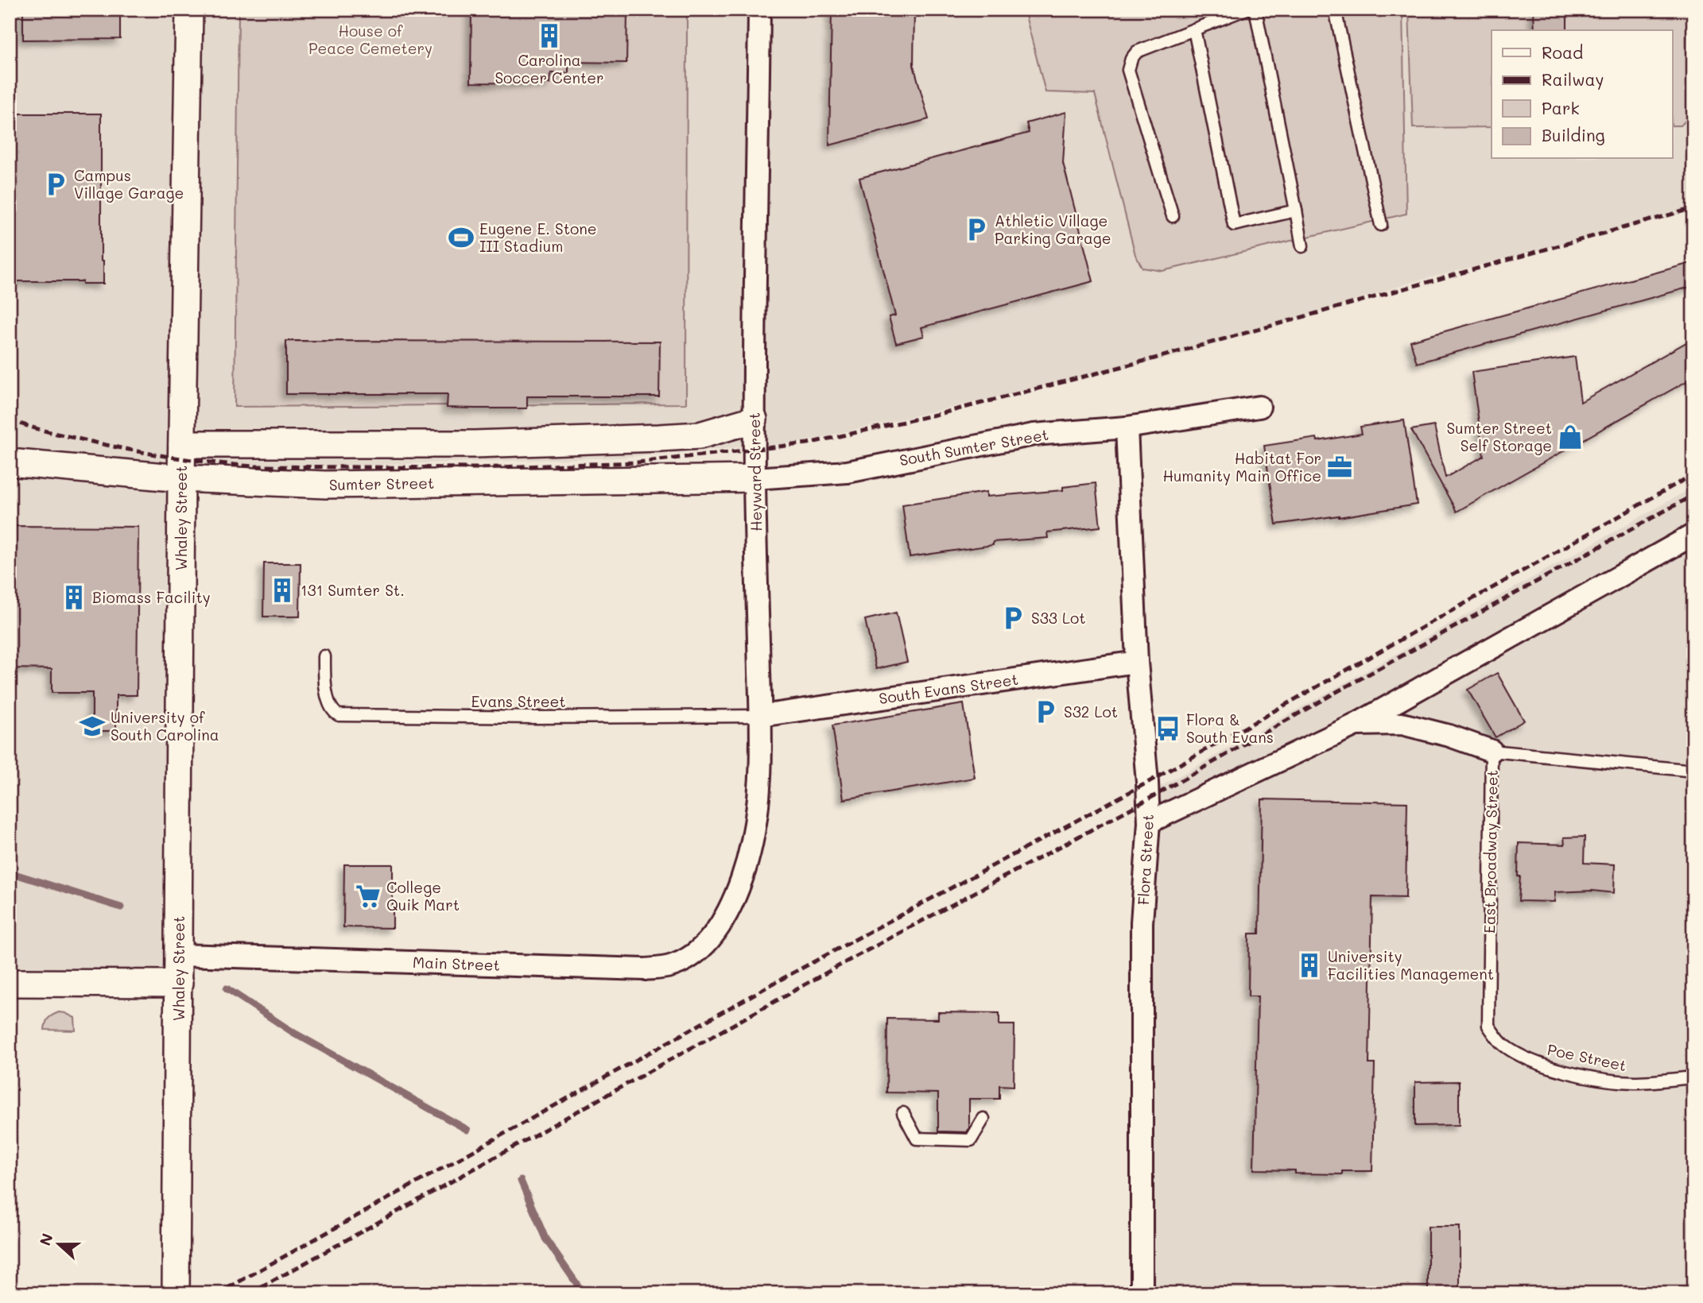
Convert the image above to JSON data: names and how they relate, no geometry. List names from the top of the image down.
{
  "streets": {
    "street": [
      "South Sumter Street",
      "Heyward Street",
      "Sumter Street",
      "Whaley Street",
      "South Evans Street",
      "East Broadway Street",
      "Flora Street",
      "Main Street"
    ],
    "lane": ["Evans Street", "Poe Street"]
  },
  "crossings": [
    ["South Sumter Street", "Heyward Street"],
    ["South Sumter Street", "Sumter Street"],
    ["South Sumter Street", "Flora Street"],
    ["Heyward Street", "Sumter Street"],
    ["Heyward Street", "South Evans Street"],
    ["Heyward Street", "Evans Street"],
    ["Heyward Street", "Main Street"],
    ["Sumter Street", "Whaley Street"],
    ["Whaley Street", "Main Street"],
    ["South Evans Street", "Evans Street"],
    ["South Evans Street", "Flora Street"],
    ["East Broadway Street", "Flora Street"],
    ["East Broadway Street", "Poe Street"]
  ],
  "parks": ["House of Peace Cemetery"],
  "places": {
    "building": [
      "Carolina Soccer Center",
      "131 Sumter St.",
      "Biomass Facility",
      "University Facilities Management"
    ],
    "parking": [
      "Campus Village Garage",
      "Athletic Village Parking Garage",
      "S33 Lot",
      "S32 Lot"
    ],
    "sports": ["Eugene E. Stone III Stadium"],
    "shop": ["Sumter Street Self Storage"],
    "office": ["Habitat For Humanity Main Office"],
    "school or university": ["University of South Carolina"],
    "bus stop": ["Flora & South Evans"],
    "supermarket": ["College Quik Mart"]
  },
  "legend": [
    "Road",
    "Railway",
    "Park",
    "Building"
  ],
  "north": "left"
}
